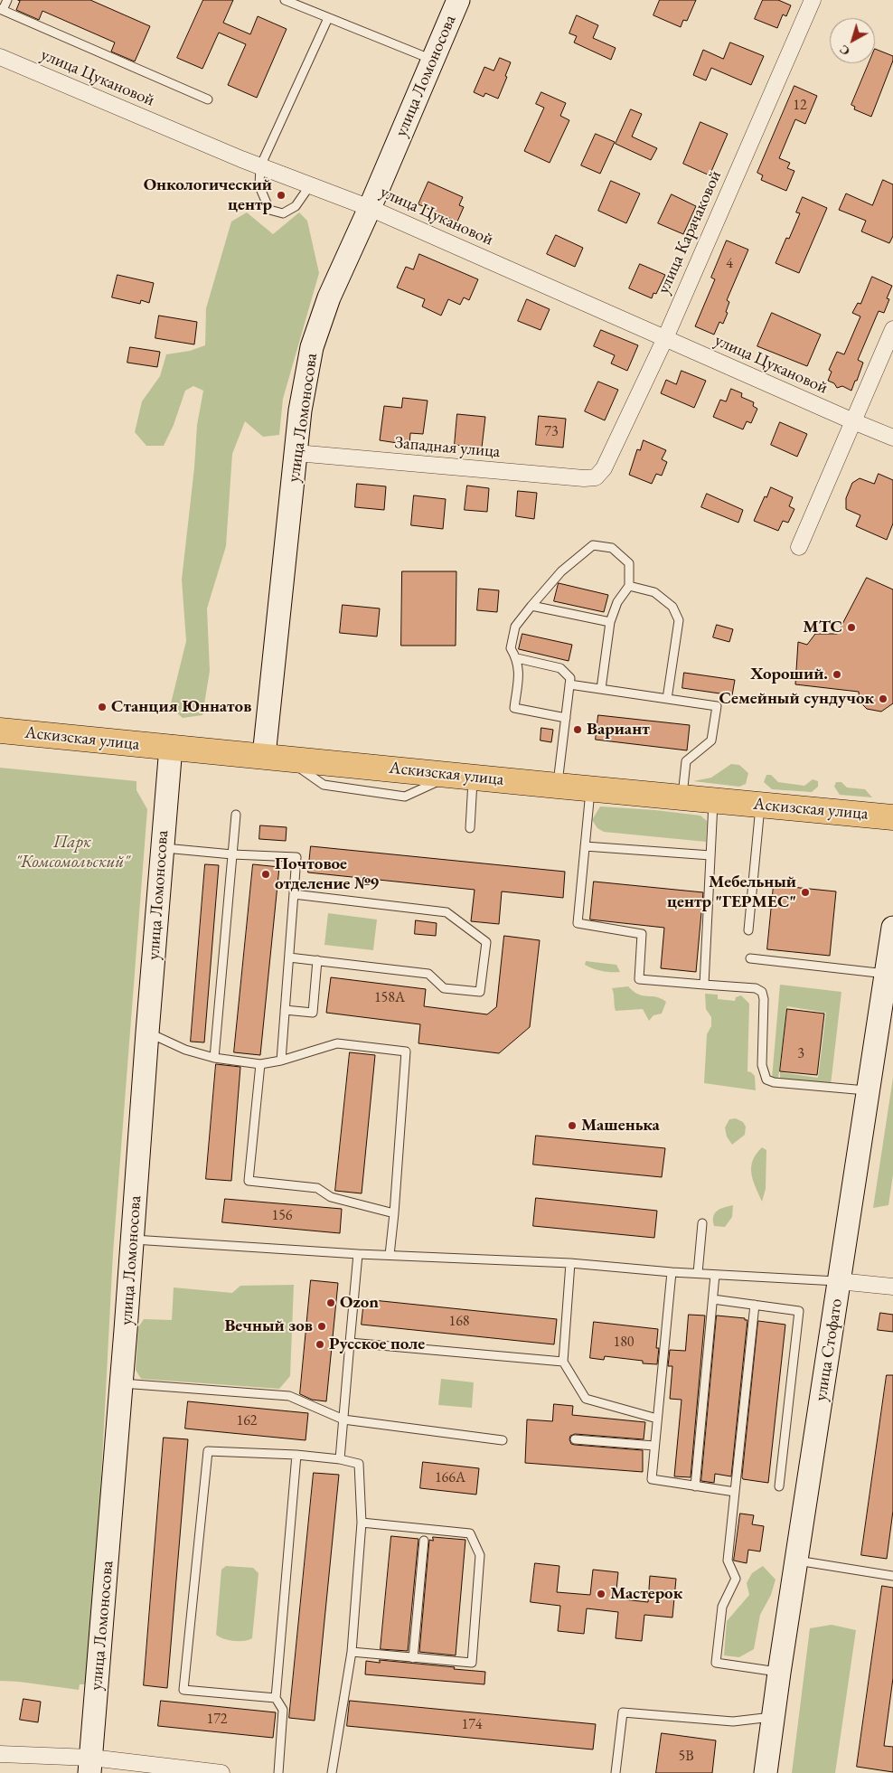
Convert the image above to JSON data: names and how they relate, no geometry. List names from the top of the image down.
{
  "streets": {
    "main road": ["Аскизская улица"],
    "street": [
      "улица Ломоносова",
      "улица Цукановой",
      "улица Карачаковой",
      "Западная улица",
      "улица Стофато"
    ]
  },
  "crossings": [
    ["улица Ломоносова", "улица Цукановой"],
    ["улица Ломоносова", "Западная улица"],
    ["улица Ломоносова", "Аскизская улица"],
    ["улица Цукановой", "улица Карачаковой"],
    ["улица Карачаковой", "Западная улица"]
  ],
  "parks": ["Парк \"Комсомольский\""],
  "places": [
    "Онкологический центр",
    "МТС",
    "Хороший.",
    "Семейный сундучок",
    "Станция Юннатов",
    "Вариант",
    "Почтовое отделение №9",
    "Мебельный центр \"ГЕРМЕС\"",
    "Машенька",
    "Ozon",
    "Вечный зов",
    "Русское поле",
    "Мастерок"
  ],
  "house_numbers": [
    "12",
    "4",
    "73",
    "158А",
    "3",
    "156",
    "168",
    "180",
    "162",
    "166А",
    "172",
    "174",
    "5В"
  ],
  "north": "bottom left"
}
